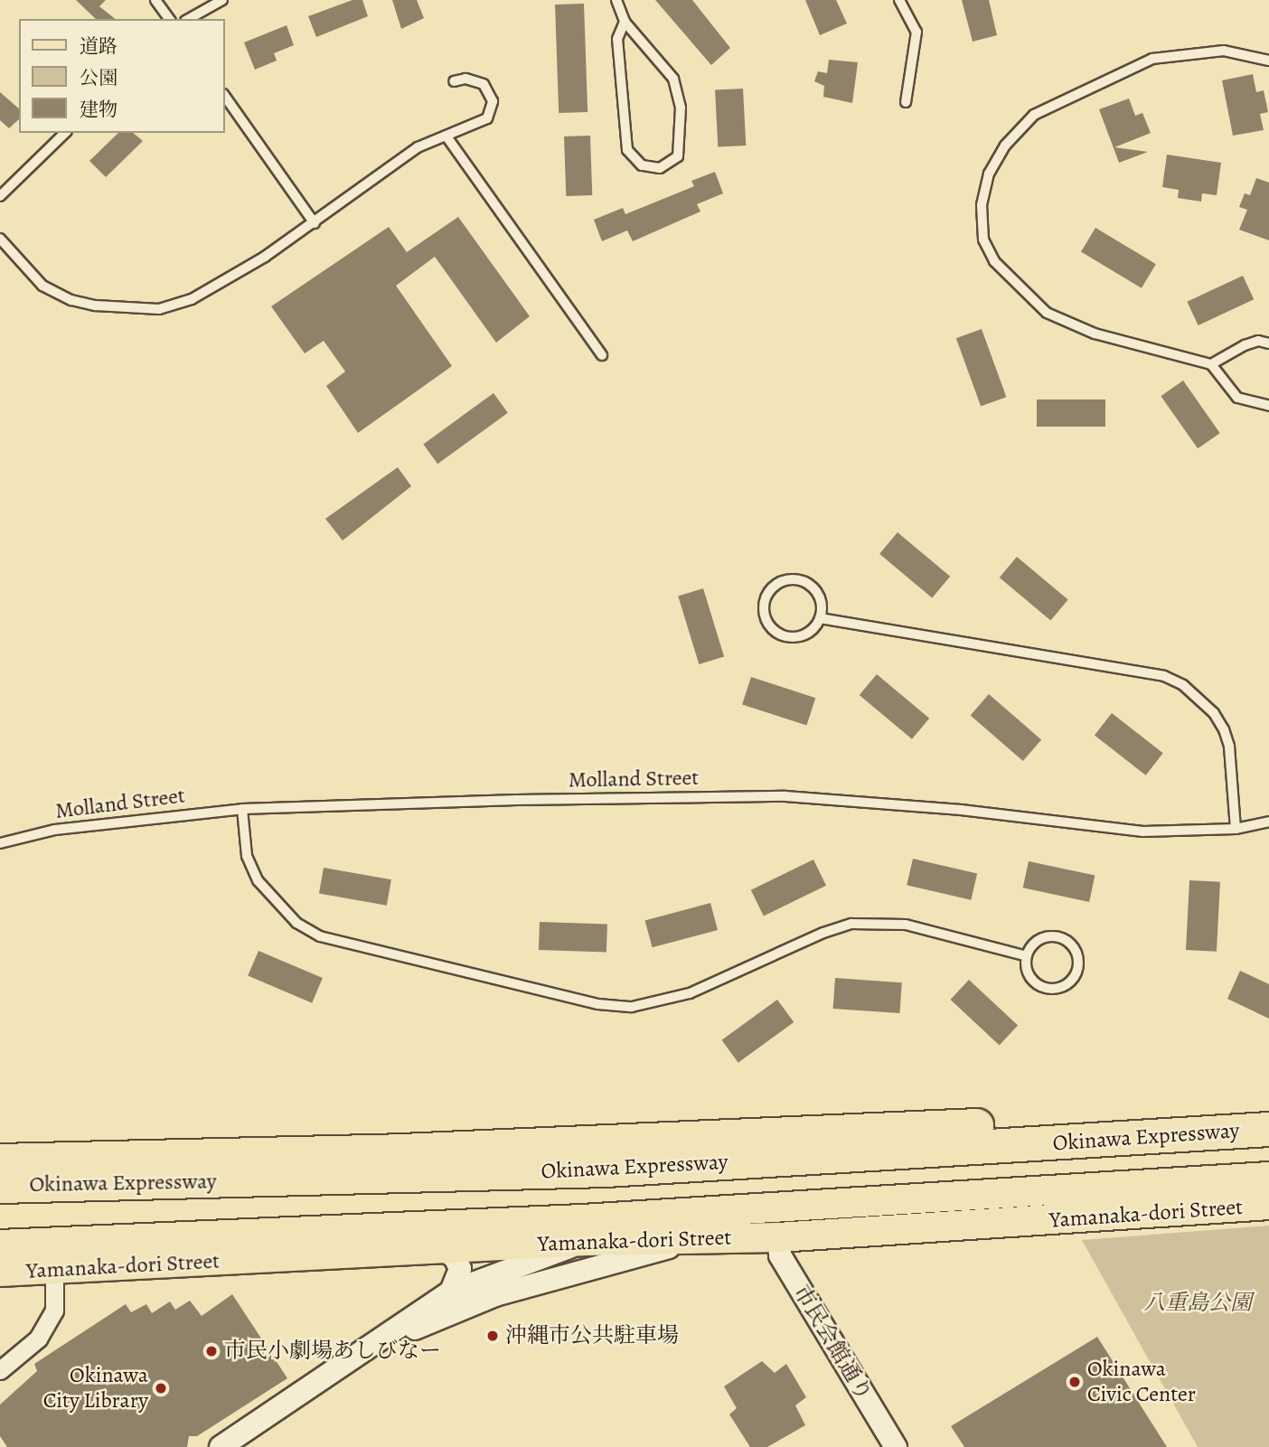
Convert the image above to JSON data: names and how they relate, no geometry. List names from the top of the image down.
{
  "streets": {
    "highway": ["Okinawa Expressway"],
    "main road": ["Yamanaka-dori Street"],
    "street": ["市民会館通り"],
    "lane": ["Molland Street"]
  },
  "crossings": [
    ["Yamanaka-dori Street", "市民会館通り"]
  ],
  "parks": ["八重島公園"],
  "places": [
    "沖縄市公共駐車場",
    "市民小劇場あしびなー",
    "Okinawa Civic Center",
    "Okinawa City Library"
  ],
  "legend": ["道路", "公園", "建物"]
}
